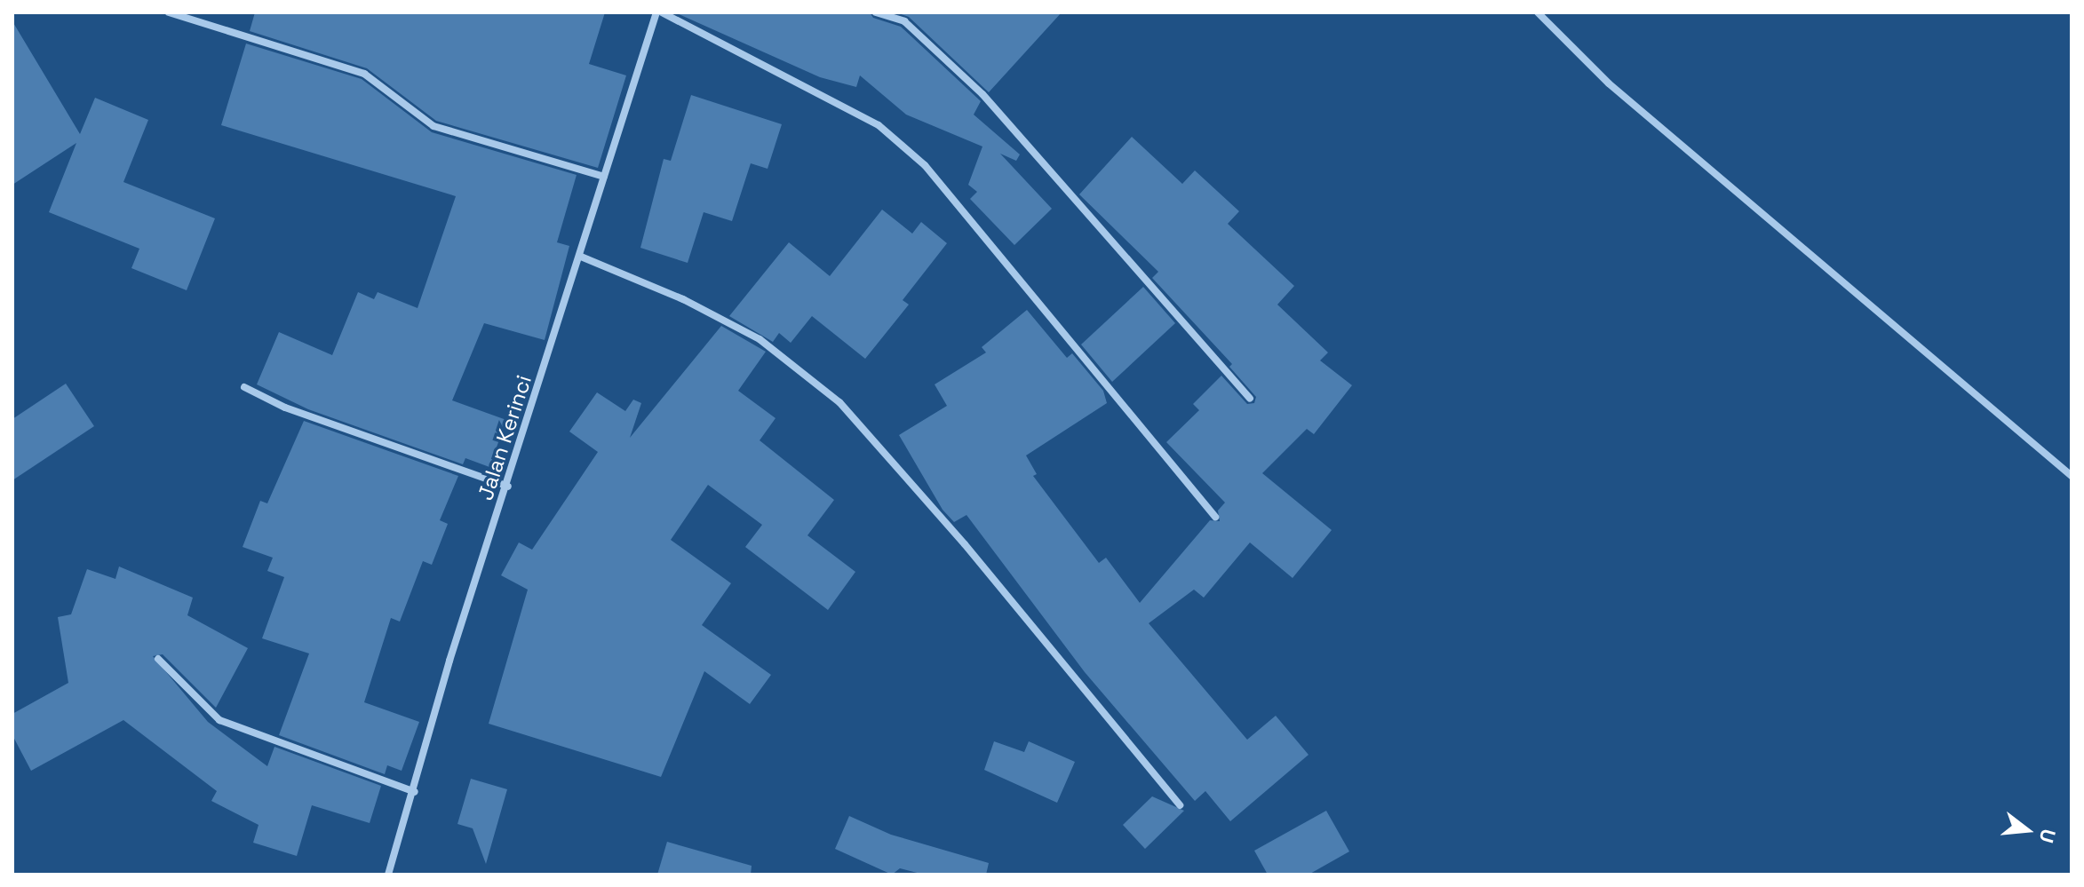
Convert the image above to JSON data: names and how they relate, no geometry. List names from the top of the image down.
{
  "streets": {
    "street": ["Jalan Kerinci"]
  },
  "north": "right"
}
